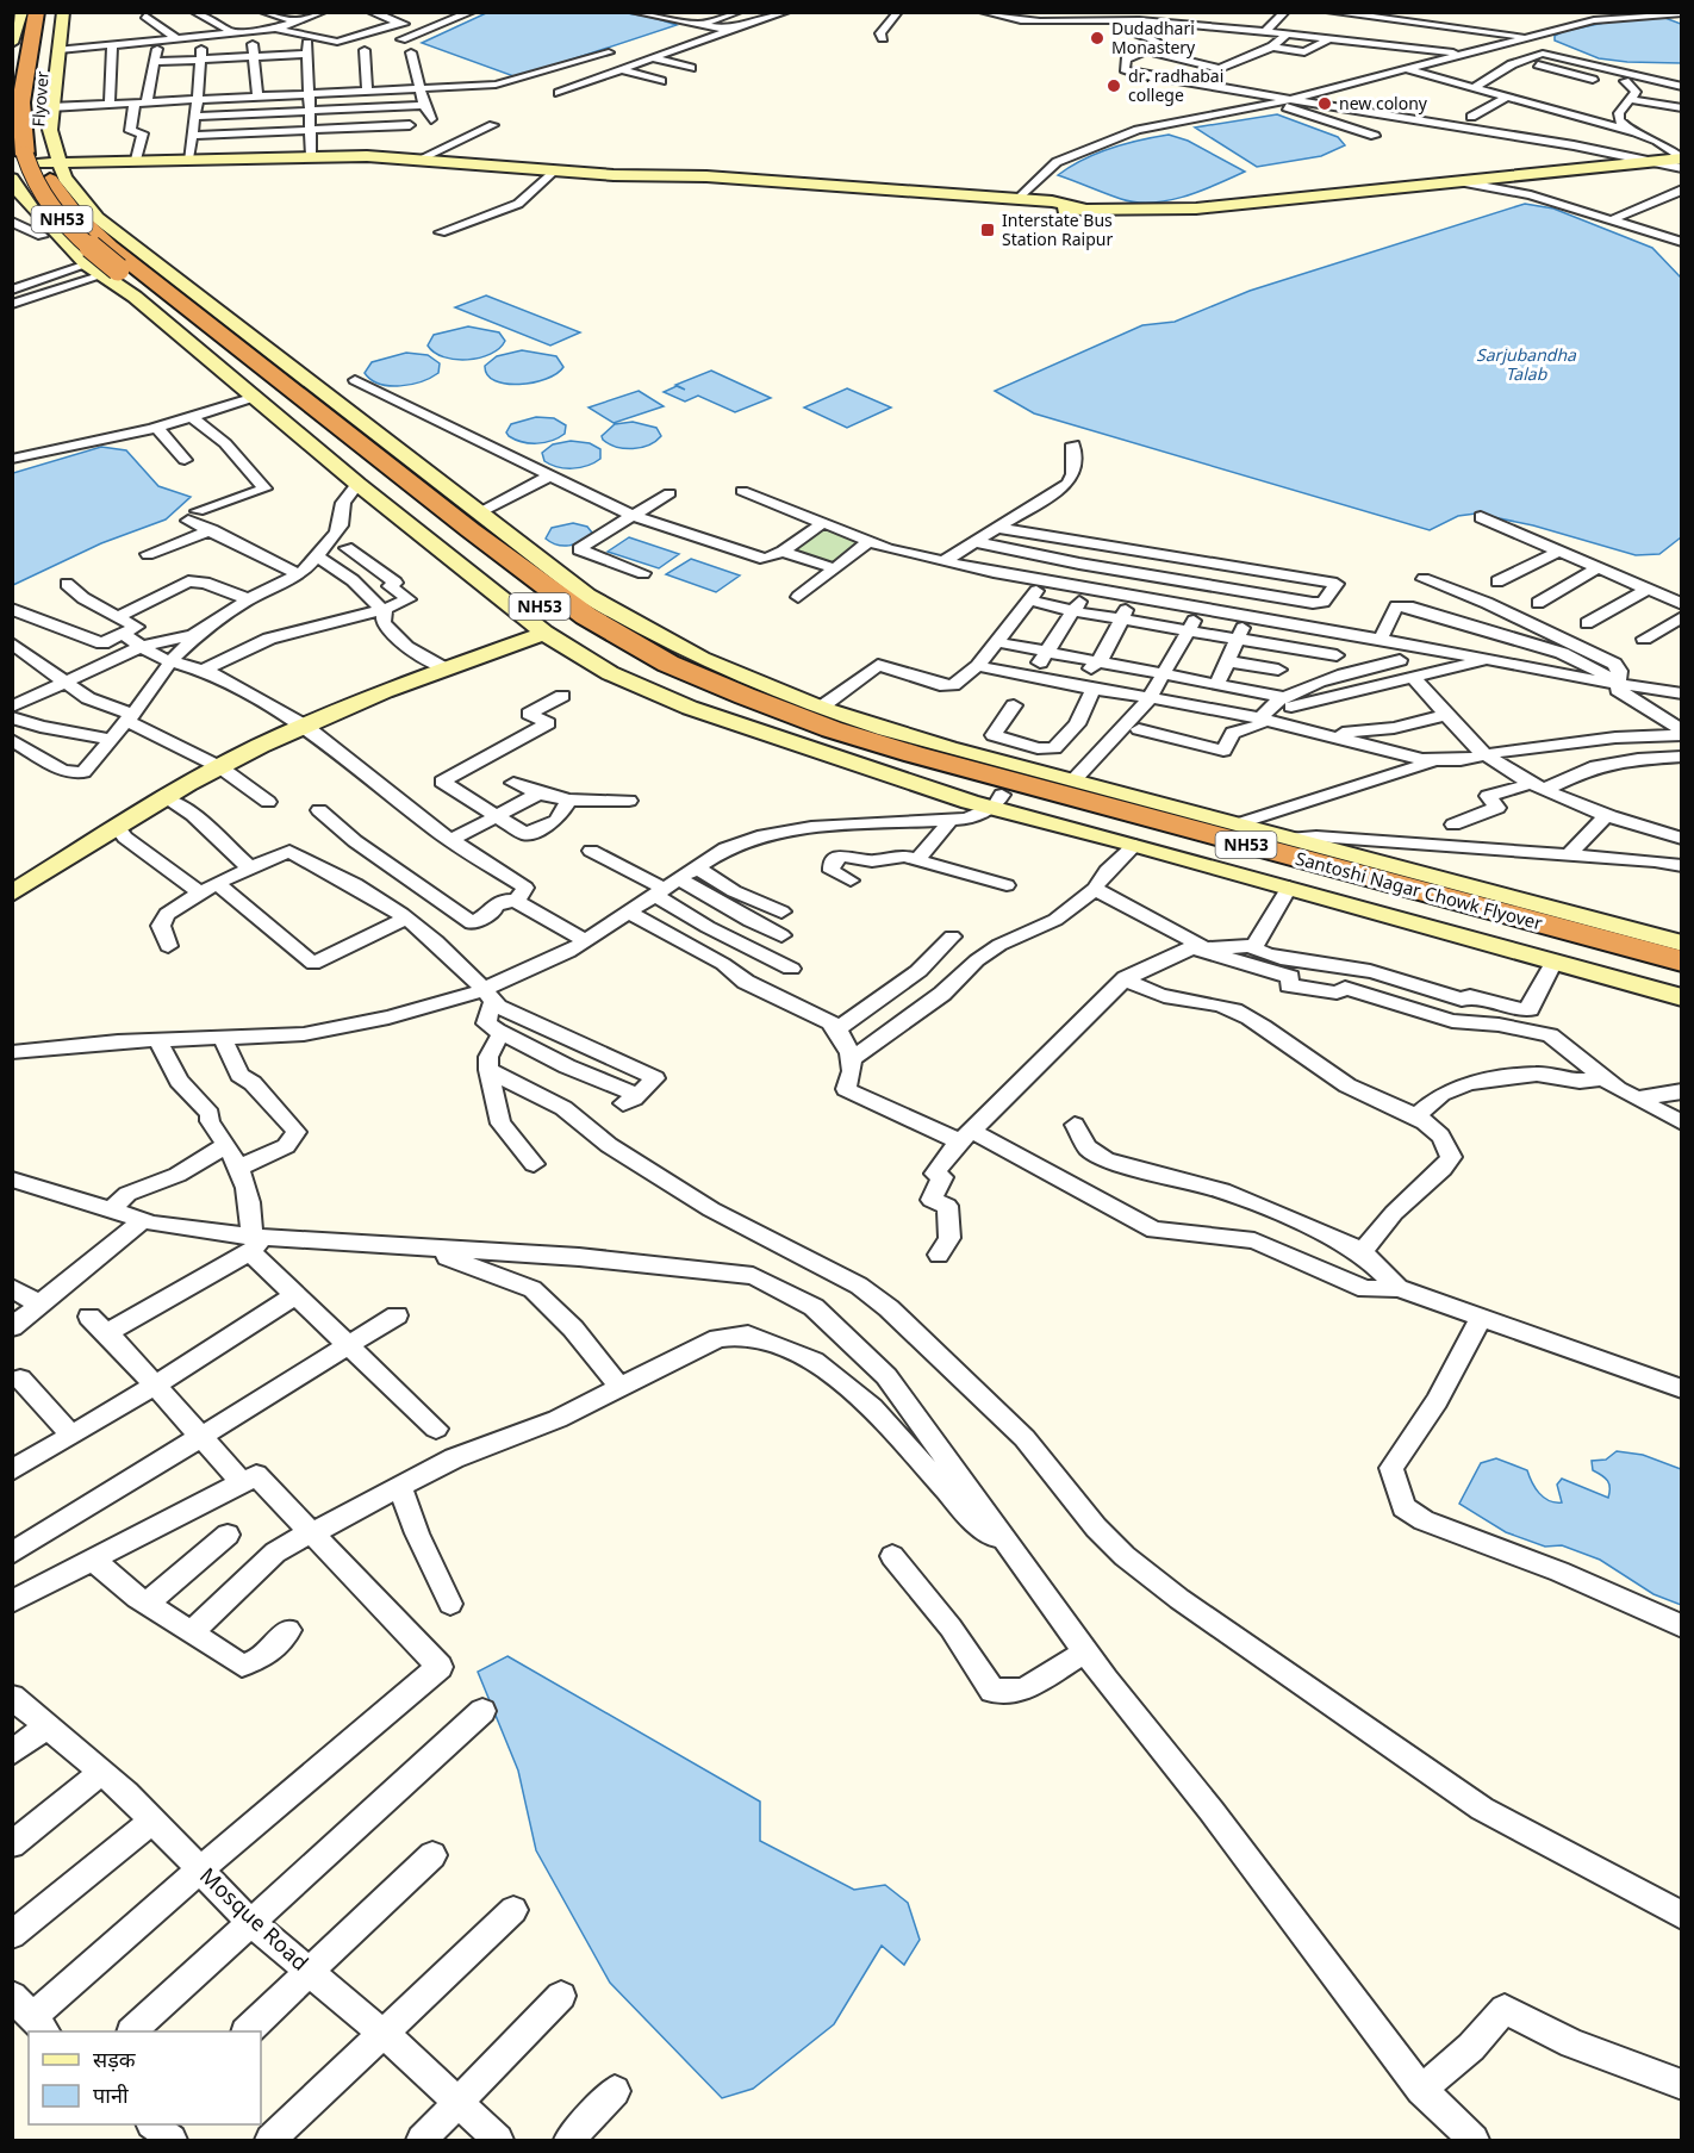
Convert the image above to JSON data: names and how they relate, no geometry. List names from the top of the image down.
{
  "streets": {
    "highway": ["Flyover", "NH53", "Santoshi Nagar Chowk Flyover"],
    "street": ["Mosque Road"]
  },
  "crossings": [
    ["Flyover", "NH53"],
    ["NH53", "Santoshi Nagar Chowk Flyover"]
  ],
  "water": ["Sarjubandha Talab"],
  "places": {
    "other": ["Dudadhari Monastery", "dr. radhabai college", "new colony"],
    "transit": ["Interstate Bus Station Raipur"]
  },
  "legend": ["सड़क", "पानी"]
}
